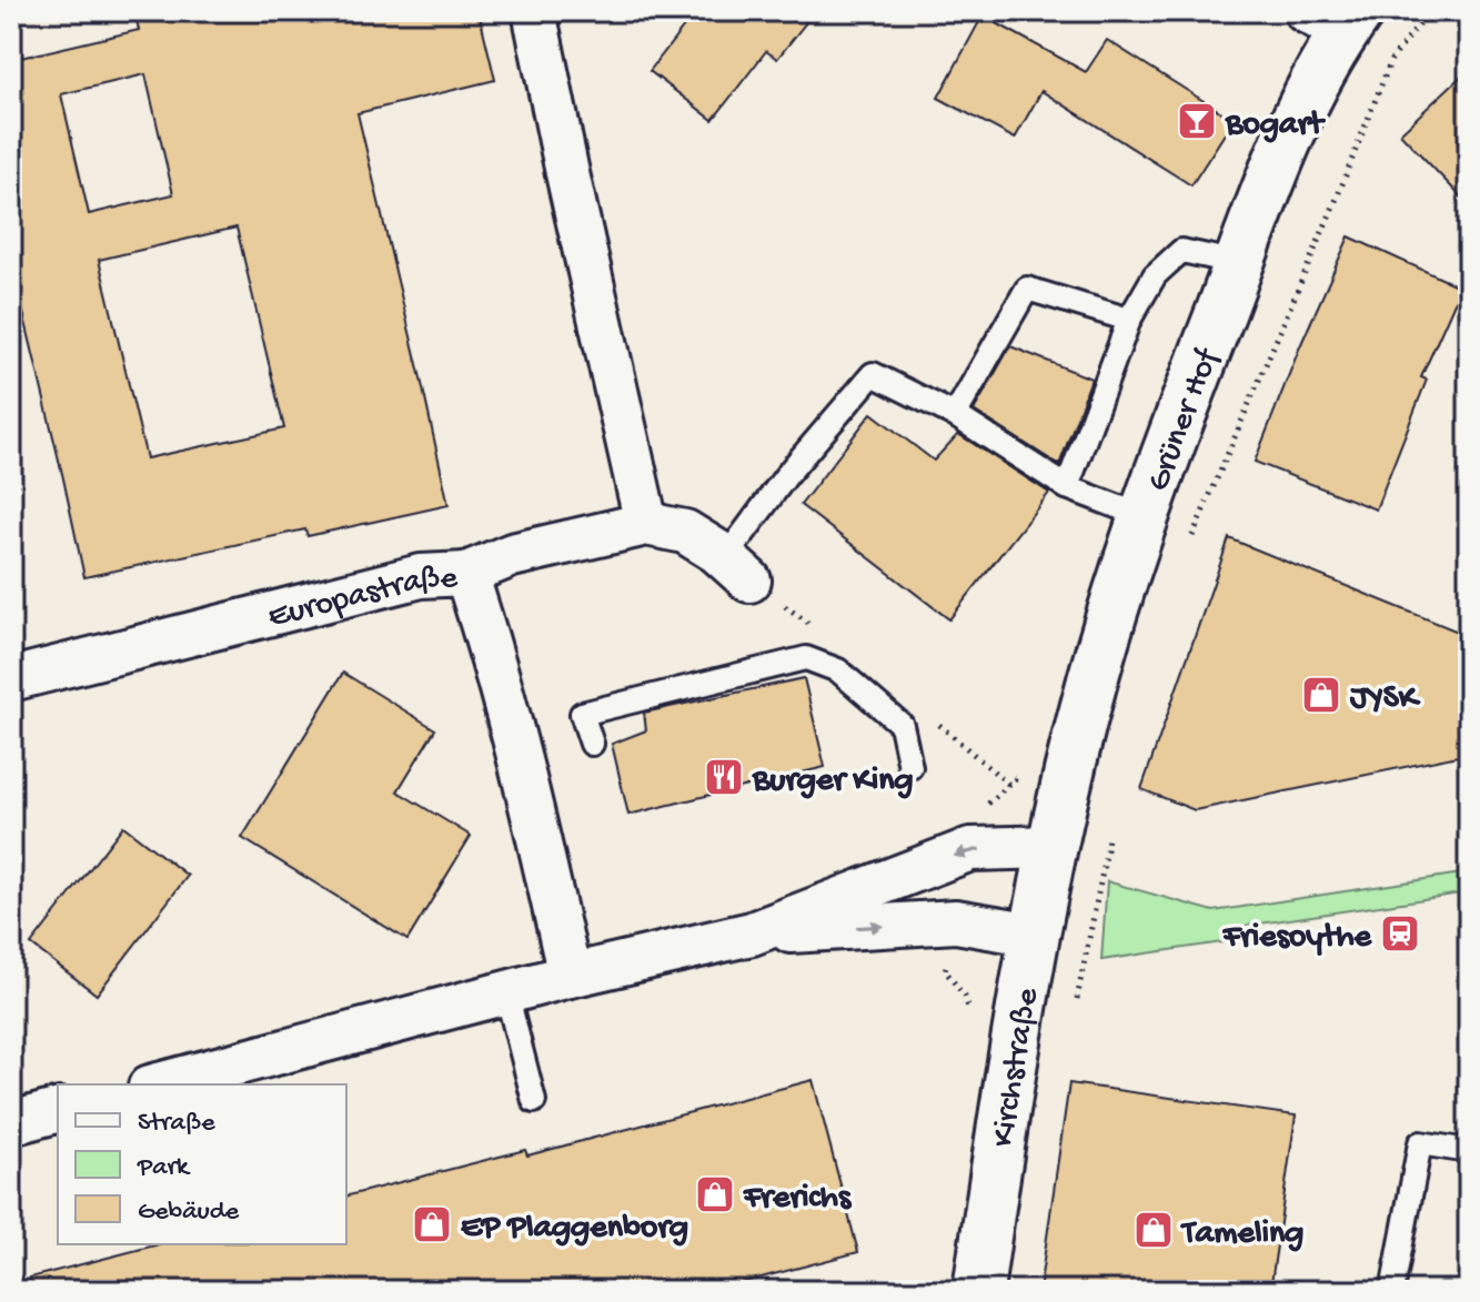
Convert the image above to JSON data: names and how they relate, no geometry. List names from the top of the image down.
{
  "streets": {
    "street": ["Grüner Hof", "Europastraße", "Kirchstraße"]
  },
  "crossings": [
    ["Grüner Hof", "Kirchstraße"]
  ],
  "places": {
    "bar": ["Bogart"],
    "shop": [
      "JYSK",
      "Frerichs",
      "EP Plaggenborg",
      "Tameling"
    ],
    "restaurant": ["Burger King"],
    "station": ["Friesoythe"]
  },
  "legend": ["Straße", "Park", "Gebäude"]
}
